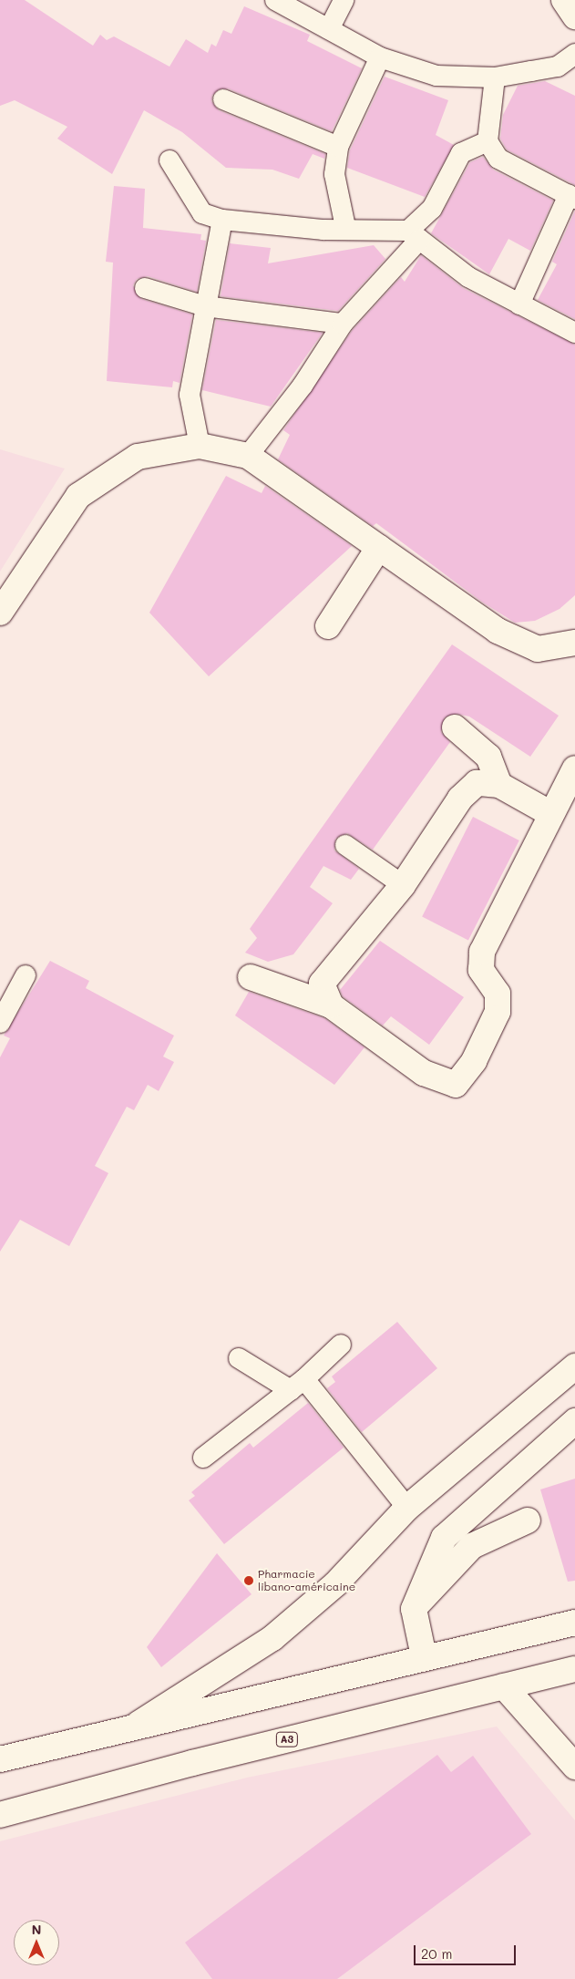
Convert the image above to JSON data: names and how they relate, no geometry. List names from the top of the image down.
{
  "streets": {
    "main road": ["A3"]
  },
  "places": ["Pharmacie libano-américaine"],
  "scale_bar": "20 m",
  "north": "top"
}
